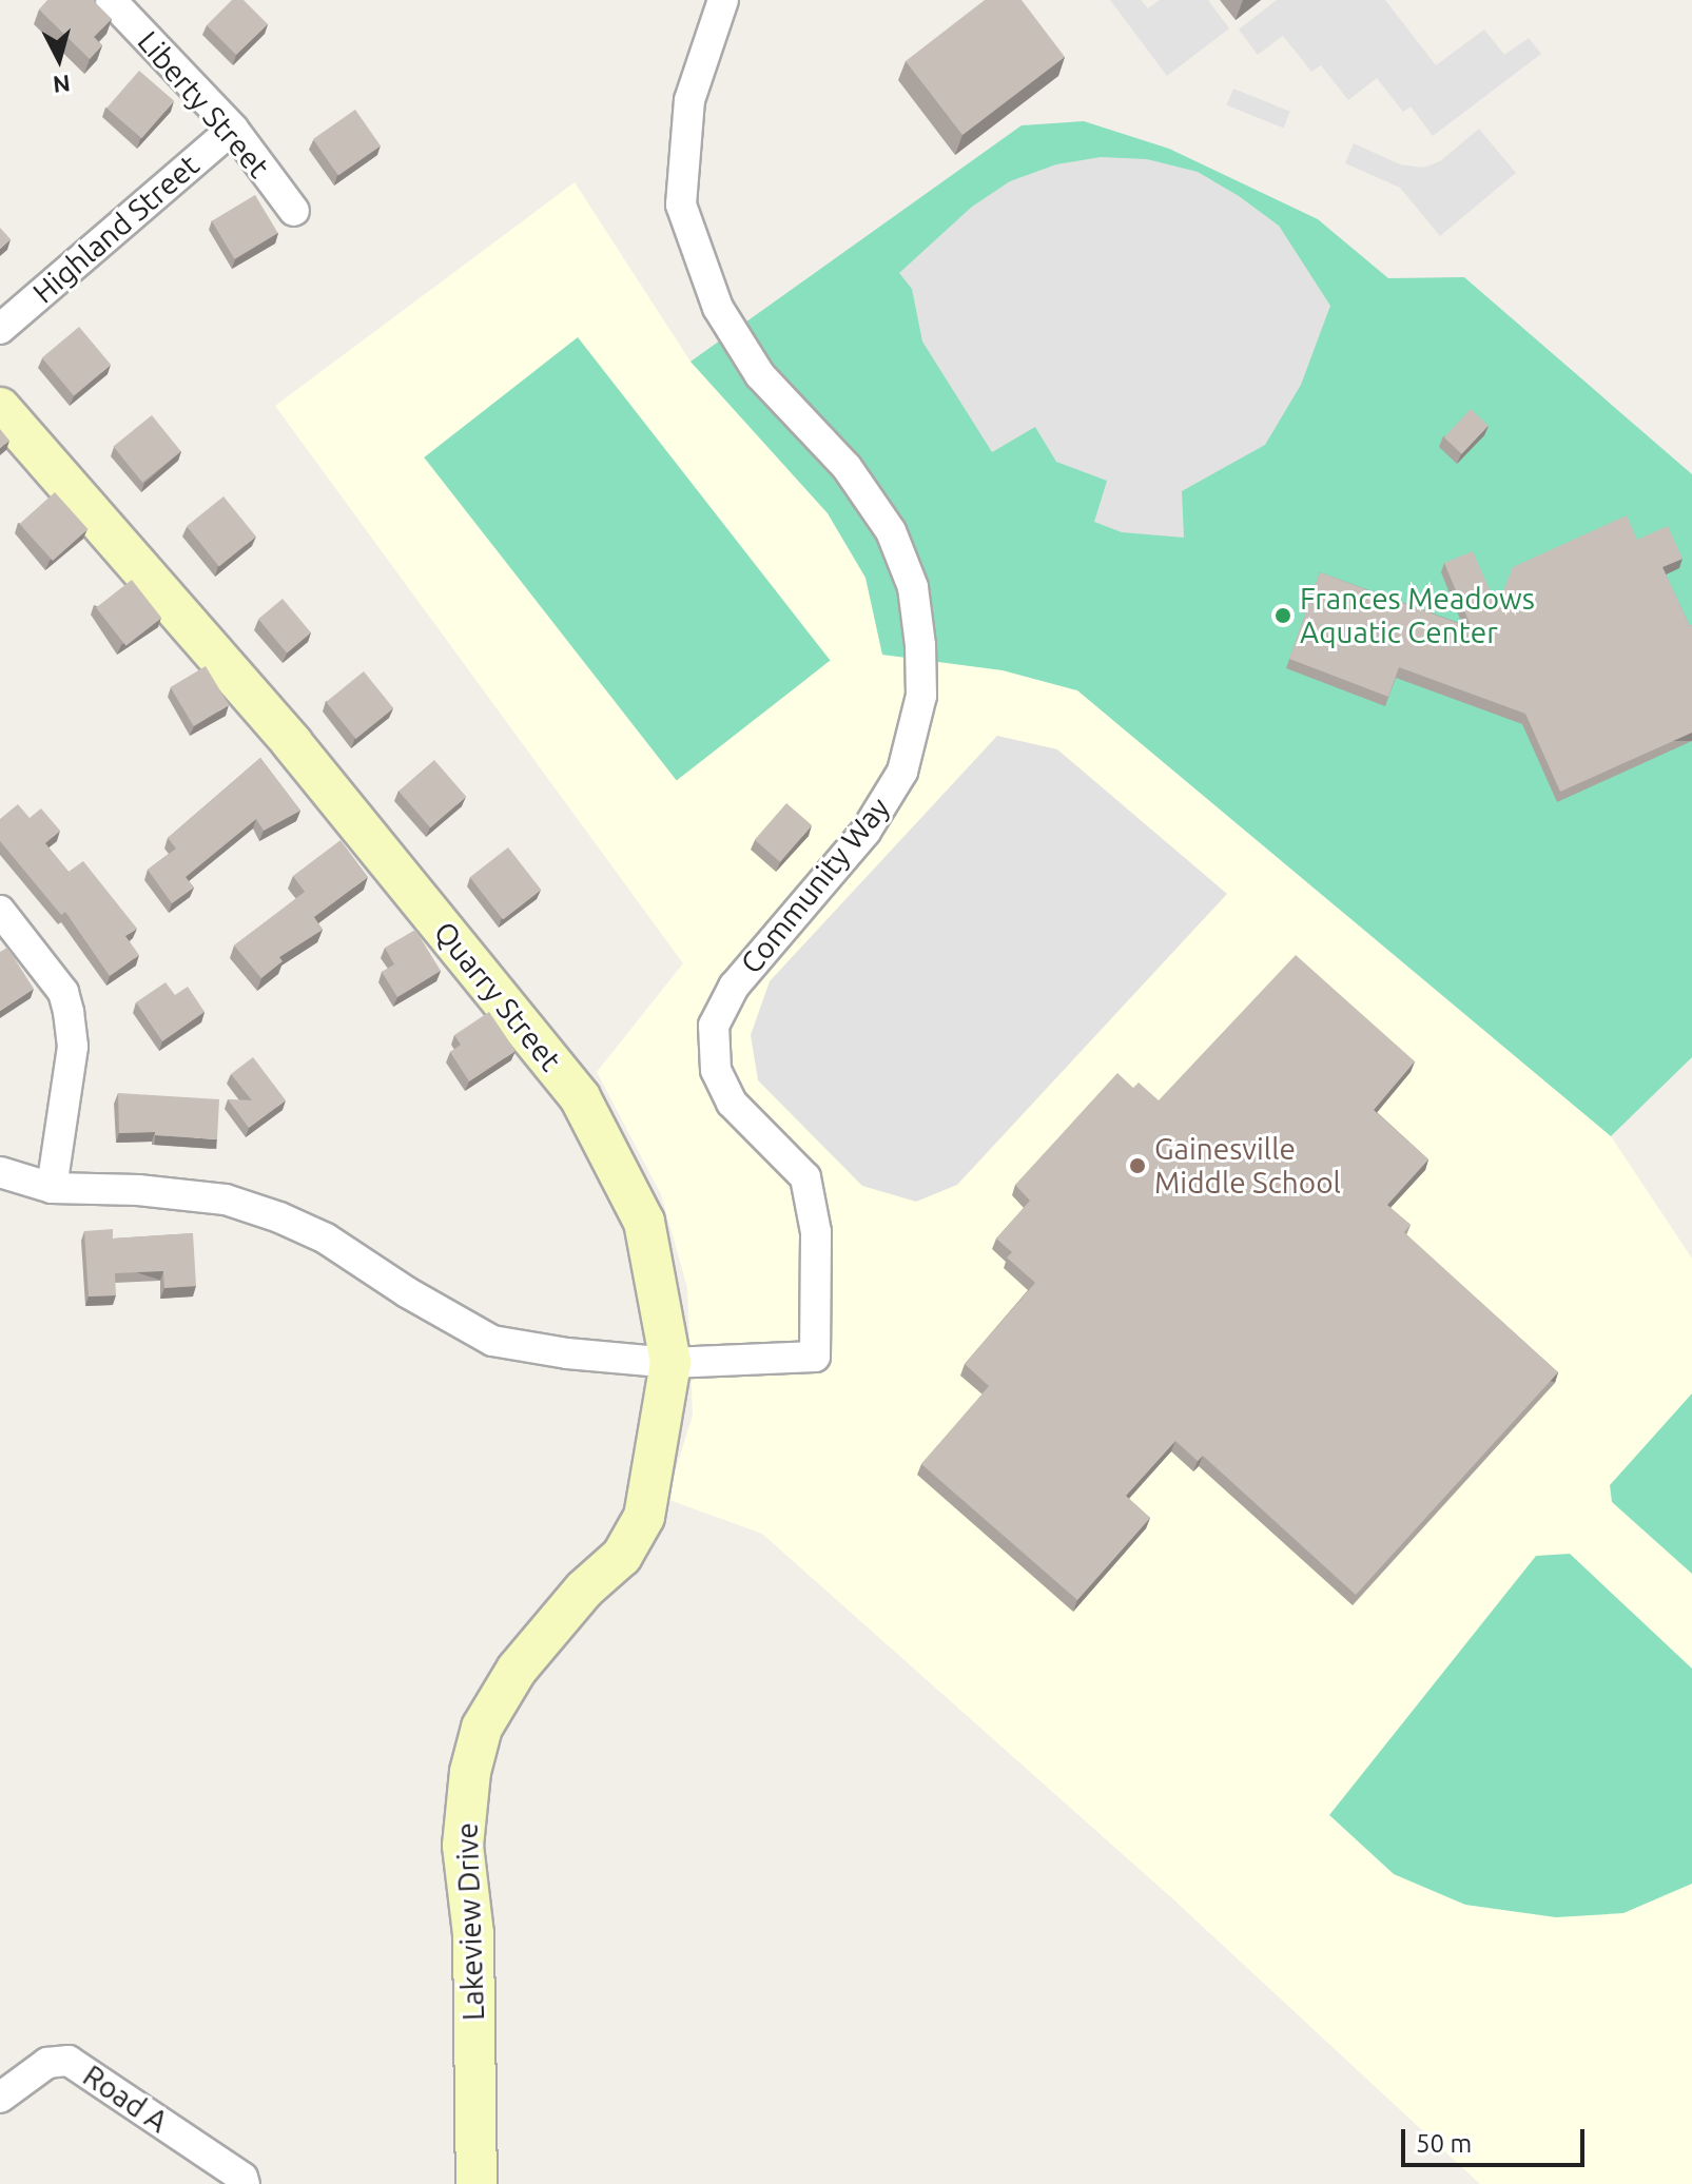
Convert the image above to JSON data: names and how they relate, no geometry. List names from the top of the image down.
{
  "streets": {
    "street": [
      "Liberty Street",
      "Highland Street",
      "Community Way",
      "Quarry Street",
      "Lakeview Drive",
      "Road A"
    ]
  },
  "crossings": [
    ["Liberty Street", "Highland Street"],
    ["Community Way", "Quarry Street"],
    ["Quarry Street", "Lakeview Drive"]
  ],
  "places": ["Frances Meadows Aquatic Center", "Gainesville Middle School"],
  "scale_bar": "50 m",
  "north": "bottom"
}
